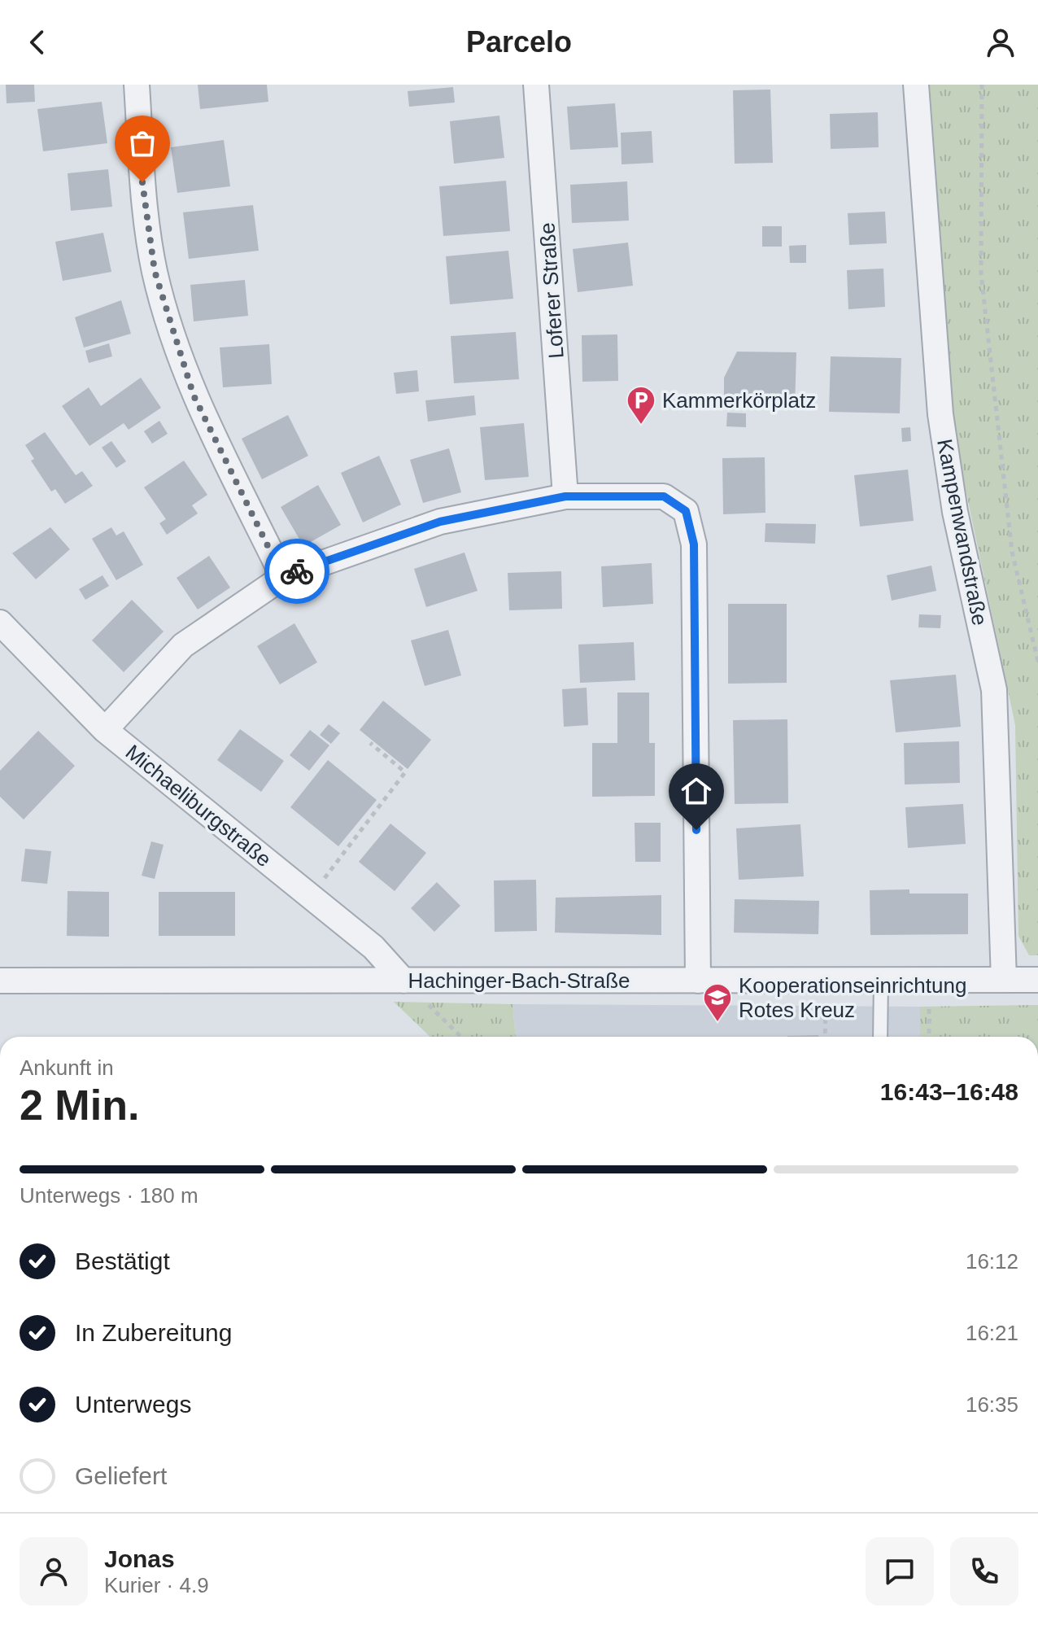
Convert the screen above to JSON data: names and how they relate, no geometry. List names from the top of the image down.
{
  "streets": {
    "street": [
      "Loferer Straße",
      "Kampenwandstraße",
      "Michaeliburgstraße",
      "Hachinger-Bach-Straße"
    ]
  },
  "crossings": [
    ["Kampenwandstraße", "Hachinger-Bach-Straße"],
    ["Michaeliburgstraße", "Hachinger-Bach-Straße"]
  ],
  "places": {
    "parking": ["Kammerkörplatz"],
    "school or university": ["Kooperationseinrichtung Rotes Kreuz"]
  },
  "page": {
    "header": "Parcelo",
    "heading": ["2 Min.", "Ankunft in", "16:43–16:48"],
    "panel": ["Jonas", "Kurier · 4.9"],
    "bar": "Unterwegs · 180 m",
    "list": [
      ["Bestätigt", "16:12"],
      ["In Zubereitung", "16:21"],
      ["Unterwegs", "16:35"],
      "Geliefert"
    ]
  }
}
